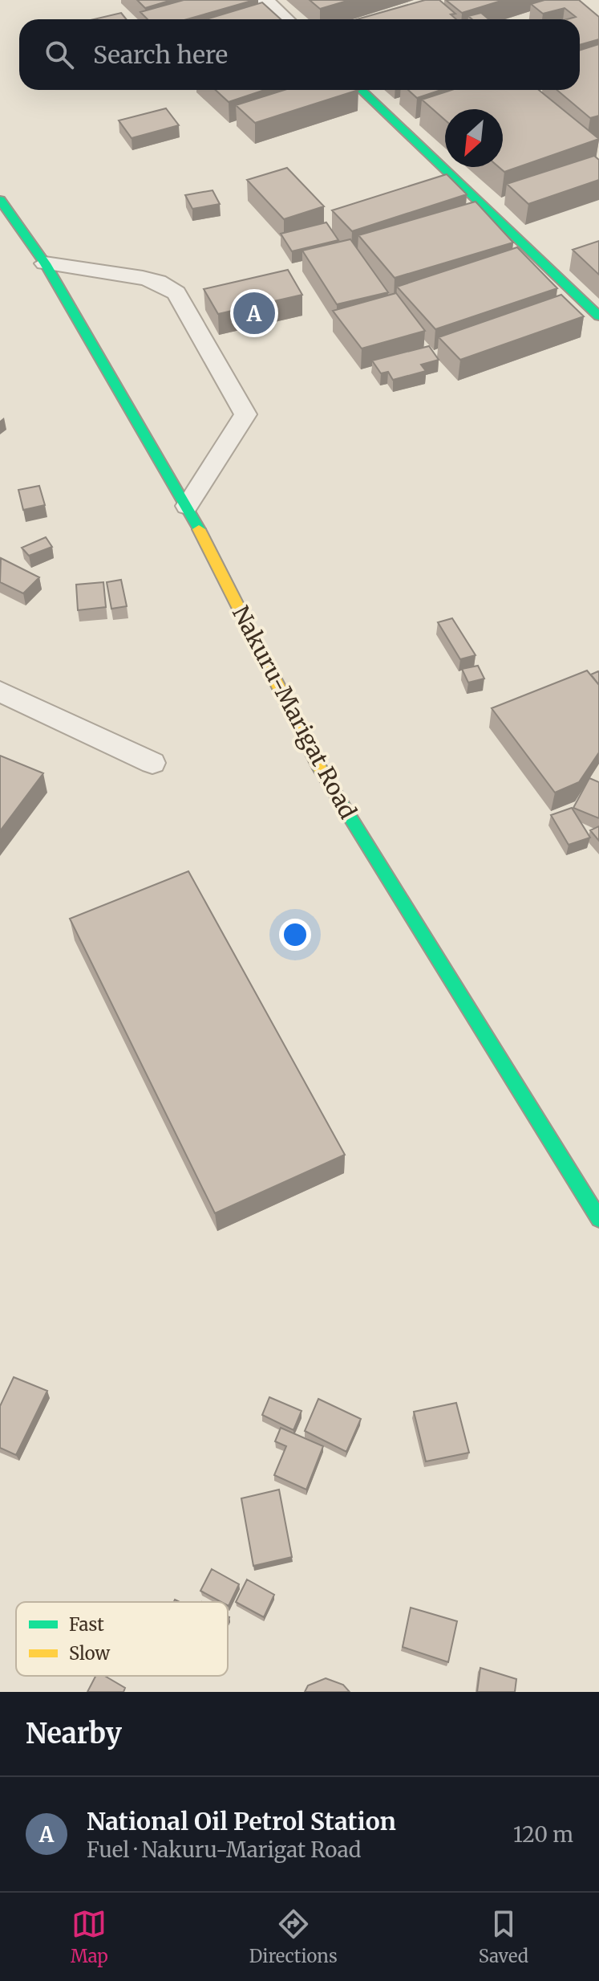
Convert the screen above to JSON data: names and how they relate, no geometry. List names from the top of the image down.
{
  "streets": {
    "main road": ["Nakuru-Marigat Road"]
  },
  "legend": ["Fast", "Slow"],
  "north": "bottom left",
  "page": {
    "search": "Search here",
    "pins": "A",
    "heading": "Nearby",
    "list": [
      {
        "mark": "A",
        "name": "National Oil Petrol Station",
        "note": "Fuel · Nakuru-Marigat Road",
        "value": "120 m"
      }
    ],
    "nav": ["Map", "Directions", "Saved"]
  }
}
